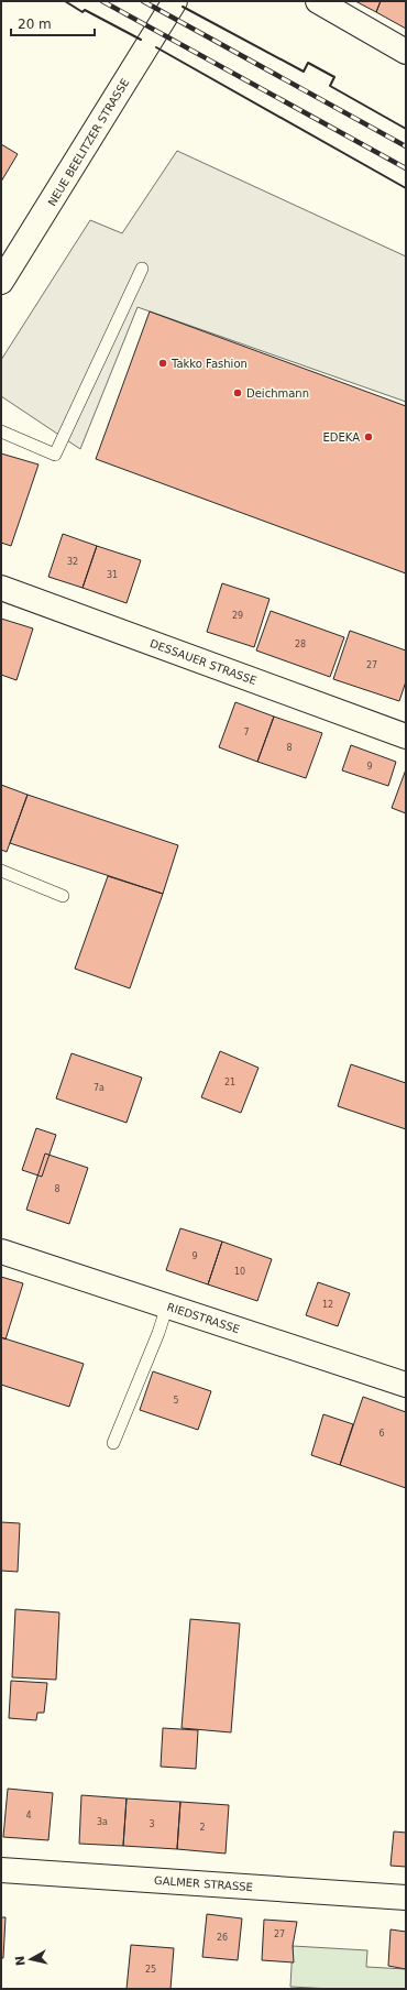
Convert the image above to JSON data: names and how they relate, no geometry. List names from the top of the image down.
{
  "streets": {
    "street": [
      "NEUE BEELITZER STRASSE",
      "DESSAUER STRASSE",
      "RIEDSTRASSE",
      "GALMER STRASSE"
    ]
  },
  "places": ["Takko Fashion", "Deichmann", "EDEKA"],
  "house_numbers": [
    "32",
    "31",
    "29",
    "28",
    "27",
    "7",
    "8",
    "9",
    "21",
    "7a",
    "8",
    "9",
    "10",
    "12",
    "5",
    "6",
    "4",
    "3a",
    "3",
    "2",
    "27",
    "26",
    "25"
  ],
  "scale_bar": "20 m",
  "north": "left"
}
